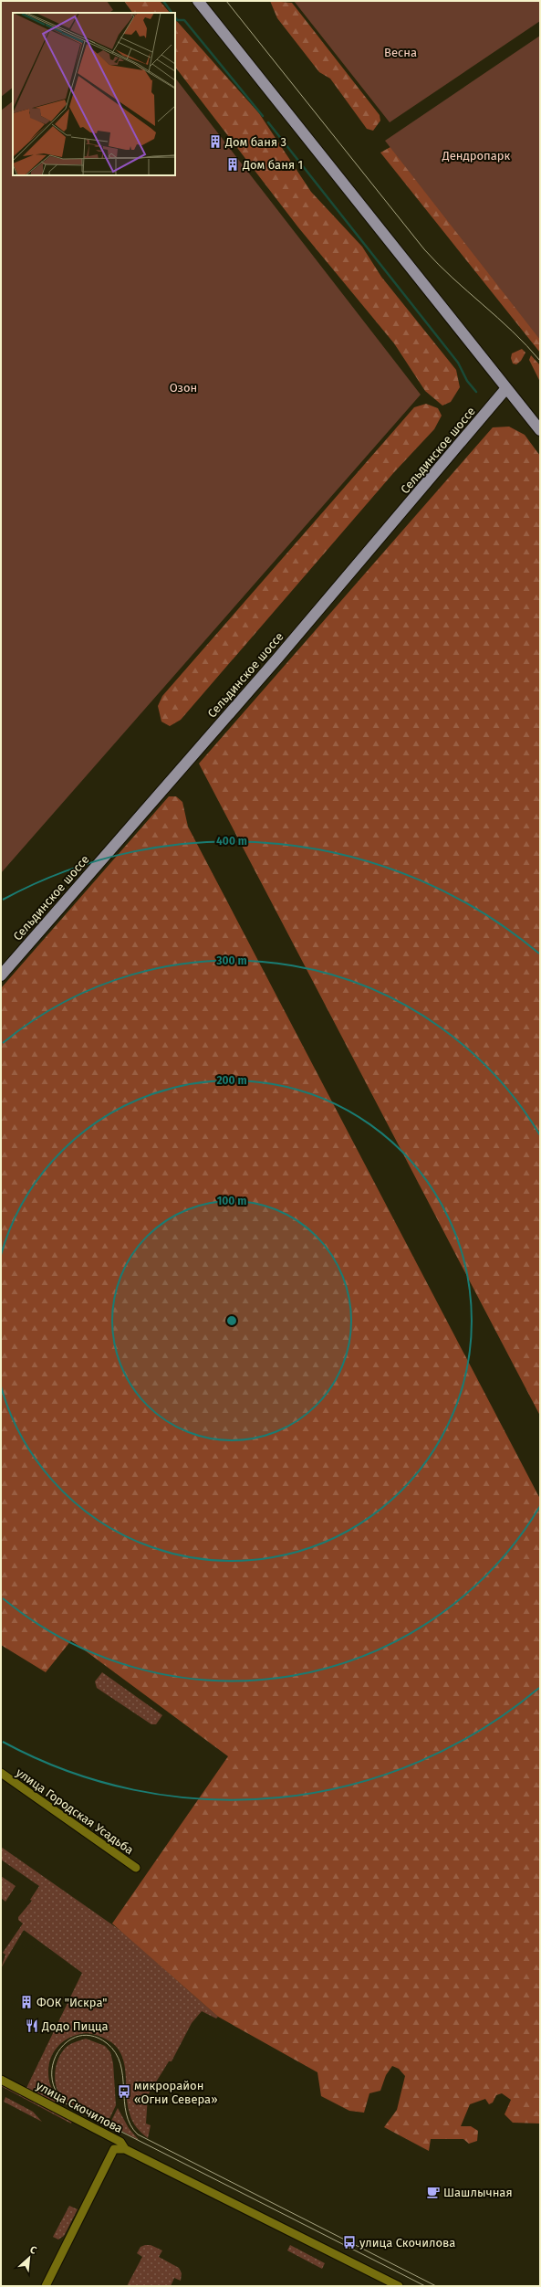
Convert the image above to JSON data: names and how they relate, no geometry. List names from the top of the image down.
{
  "streets": {
    "main road": ["Сельдинское шоссе"],
    "street": ["улица Городская Усадьба", "улица Скочилова"]
  },
  "parks": ["Весна", "Дендропарк", "Озон"],
  "places": {
    "building": ["Дом баня 3", "Дом баня 1", "ФОК \"Искра\""],
    "restaurant": ["Додо Пицца"],
    "bus stop": ["микрорайон «Огни Севера»", "улица Скочилова"],
    "cafe": ["Шашлычная"]
  },
  "north": "top right",
  "rings": [
    "400 m",
    "300 m",
    "200 m",
    "100 m"
  ]
}
